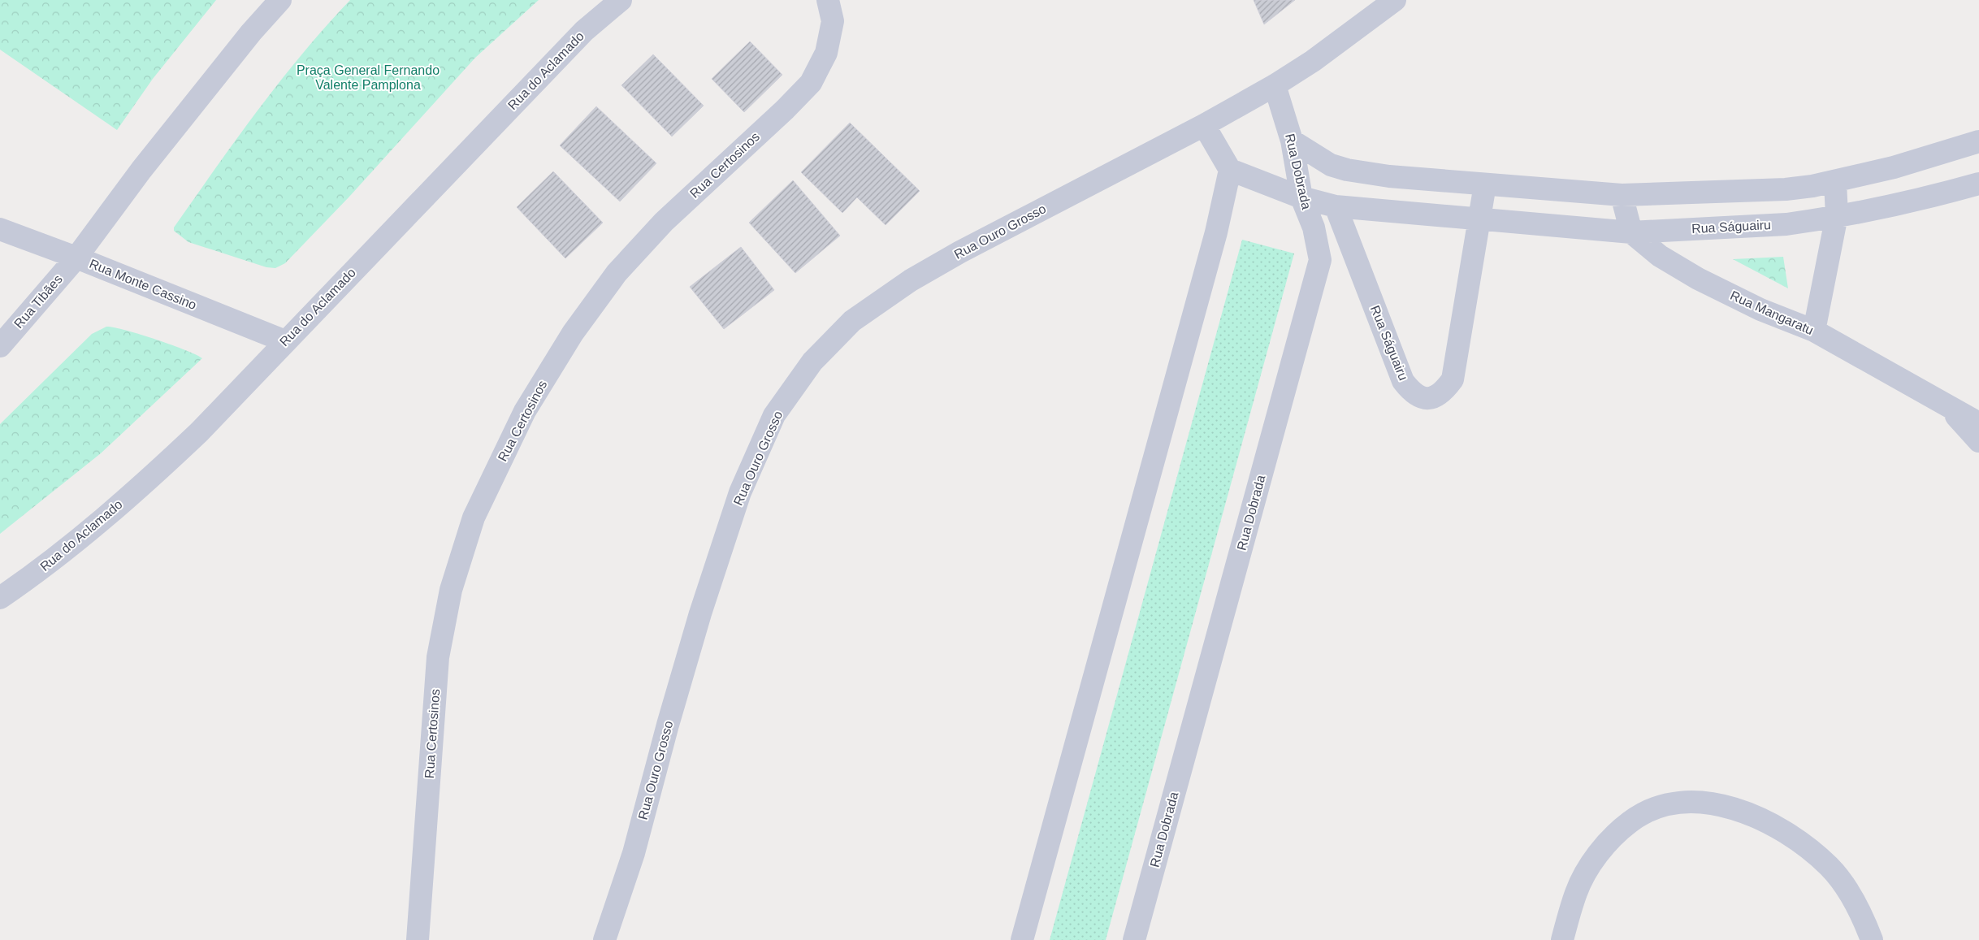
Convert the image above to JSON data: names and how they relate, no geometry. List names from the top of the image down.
{
  "streets": {
    "street": [
      "Rua do Aclamado",
      "Rua Certosinos",
      "Rua Dobrada",
      "Rua Ságuairu",
      "Rua Ouro Grosso",
      "Rua Monte Cassino",
      "Rua Tibães",
      "Rua Mangaratu"
    ]
  },
  "crossings": [
    ["Rua do Aclamado", "Rua Monte Cassino"],
    ["Rua Dobrada", "Rua Ságuairu"],
    ["Rua Dobrada", "Rua Ouro Grosso"],
    ["Rua Ságuairu", "Rua Mangaratu"],
    ["Rua Monte Cassino", "Rua Tibães"]
  ],
  "parks": ["Praça General Fernando Valente Pamplona"]
}
